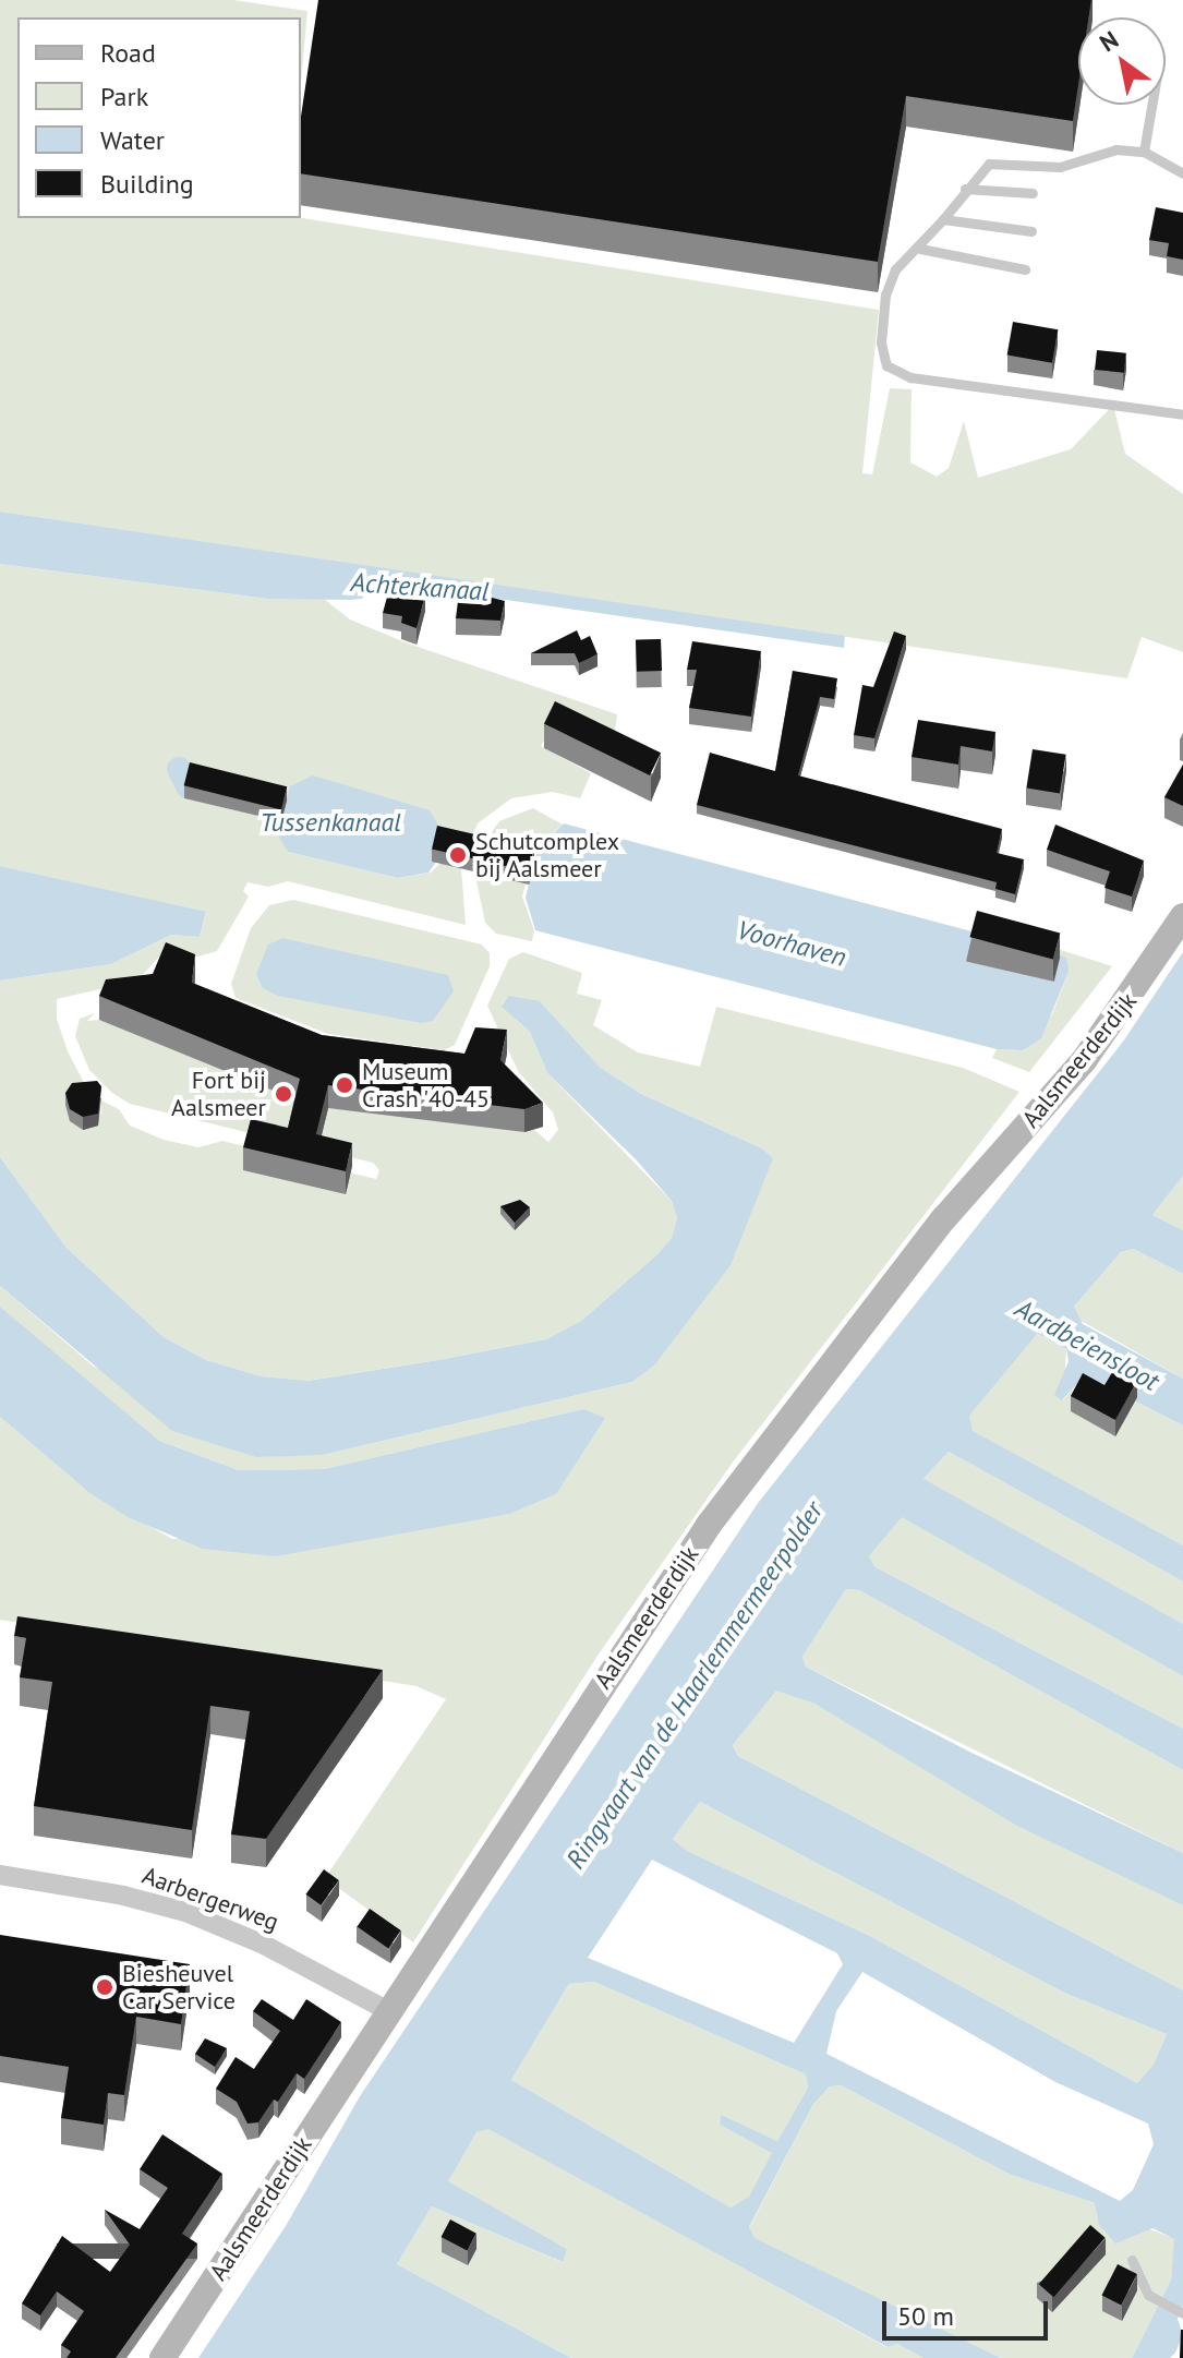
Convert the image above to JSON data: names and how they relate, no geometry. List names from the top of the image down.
{
  "streets": {
    "street": ["Aalsmeerderdijk", "Aarbergerweg"]
  },
  "crossings": [
    ["Aalsmeerderdijk", "Aarbergerweg"]
  ],
  "water": [
    "Achterkanaal",
    "Tussenkanaal",
    "Voorhaven",
    "Aardbeiensloot",
    "Ringvaart van de Haarlemmermeerpolder"
  ],
  "places": [
    "Schutcomplex bij Aalsmeer",
    "Museum Crash '40-45",
    "Fort bij Aalsmeer",
    "Biesheuvel Car Service"
  ],
  "legend": [
    "Road",
    "Park",
    "Water",
    "Building"
  ],
  "scale_bar": "50 m",
  "north": "top left"
}
